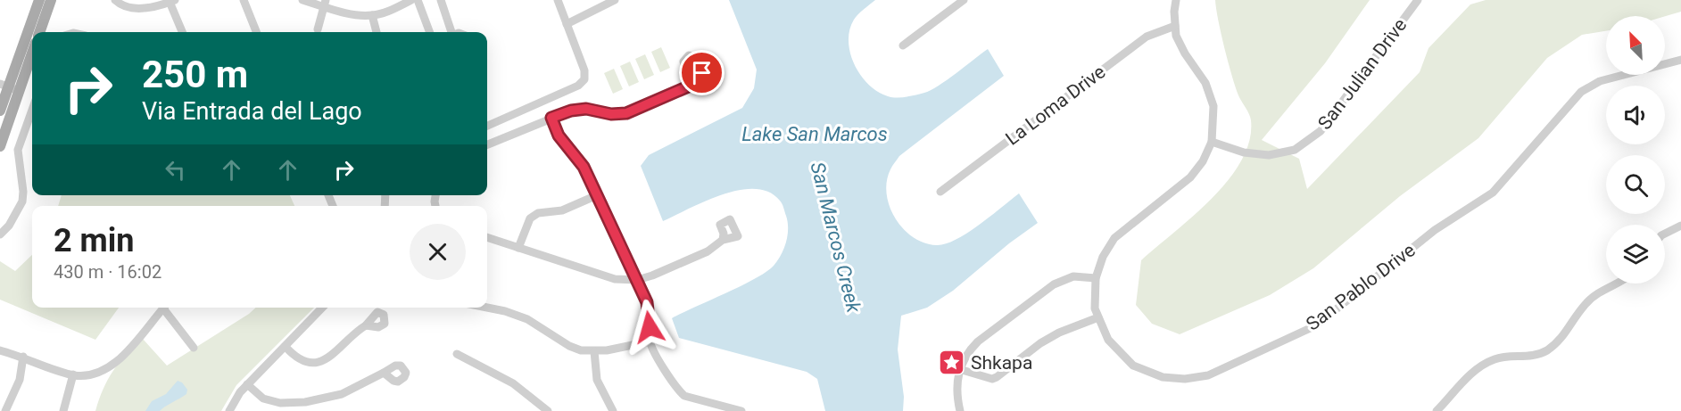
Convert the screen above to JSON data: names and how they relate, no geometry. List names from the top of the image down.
{
  "streets": {
    "street": ["San Julian Drive", "La Loma Drive", "San Pablo Drive"]
  },
  "crossings": [
    ["San Julian Drive", "San Pablo Drive"],
    ["La Loma Drive", "San Pablo Drive"]
  ],
  "water": ["Lake San Marcos", "San Marcos Creek"],
  "places": {
    "place": ["Shkapa"]
  },
  "north": "top left",
  "page": {
    "turn": ["250 m", "Via Entrada del Lago"],
    "heading": ["2 min", "430 m · 16:02"]
  }
}
